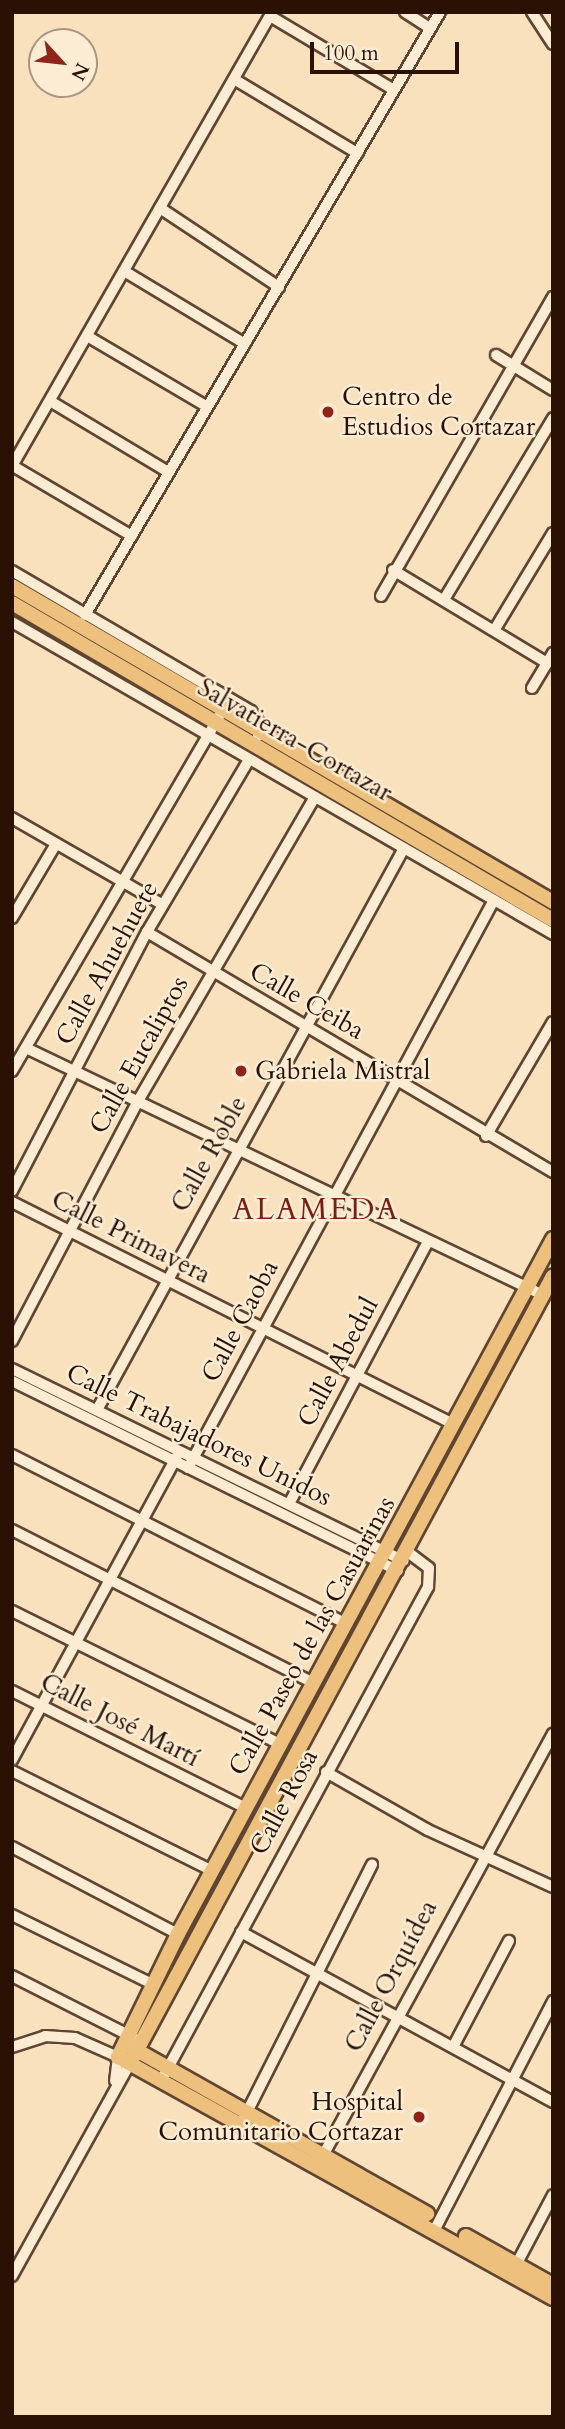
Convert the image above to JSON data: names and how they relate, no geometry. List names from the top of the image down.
{
  "streets": {
    "main road": ["Salvatierra-Cortazar", "Calle Paseo de las Casuarinas"],
    "street": [
      "Calle Ahuehuete",
      "Calle Ceiba",
      "Calle Eucaliptos",
      "Calle Roble",
      "Calle Primavera",
      "Calle Caoba",
      "Calle Abedul",
      "Calle Trabajadores Unidos",
      "Calle José Martí",
      "Calle Rosa",
      "Calle Orquídea"
    ]
  },
  "crossings": [
    ["Calle Ahuehuete", "Calle Ceiba"],
    ["Calle Ceiba", "Calle Eucaliptos"],
    ["Calle Ceiba", "Calle Roble"],
    ["Calle Ceiba", "Calle Caoba"],
    ["Calle Eucaliptos", "Calle Primavera"],
    ["Calle Roble", "Calle Primavera"],
    ["Calle Roble", "Calle Trabajadores Unidos"],
    ["Calle Primavera", "Calle Caoba"],
    ["Calle Primavera", "Calle Abedul"],
    ["Calle Primavera", "Calle Paseo de las Casuarinas"],
    ["Calle Caoba", "Calle Trabajadores Unidos"],
    ["Calle Abedul", "Calle Trabajadores Unidos"],
    ["Calle Trabajadores Unidos", "Calle Paseo de las Casuarinas"],
    ["Calle Trabajadores Unidos", "Calle Rosa"],
    ["Calle Paseo de las Casuarinas", "Calle José Martí"],
    ["Calle Paseo de las Casuarinas", "Calle Rosa"]
  ],
  "districts": ["ALAMEDA"],
  "places": ["Centro de Estudios Cortazar", "Gabriela Mistral", "Hospital Comunitario Cortazar"],
  "scale_bar": "100 m",
  "north": "bottom right"
}
